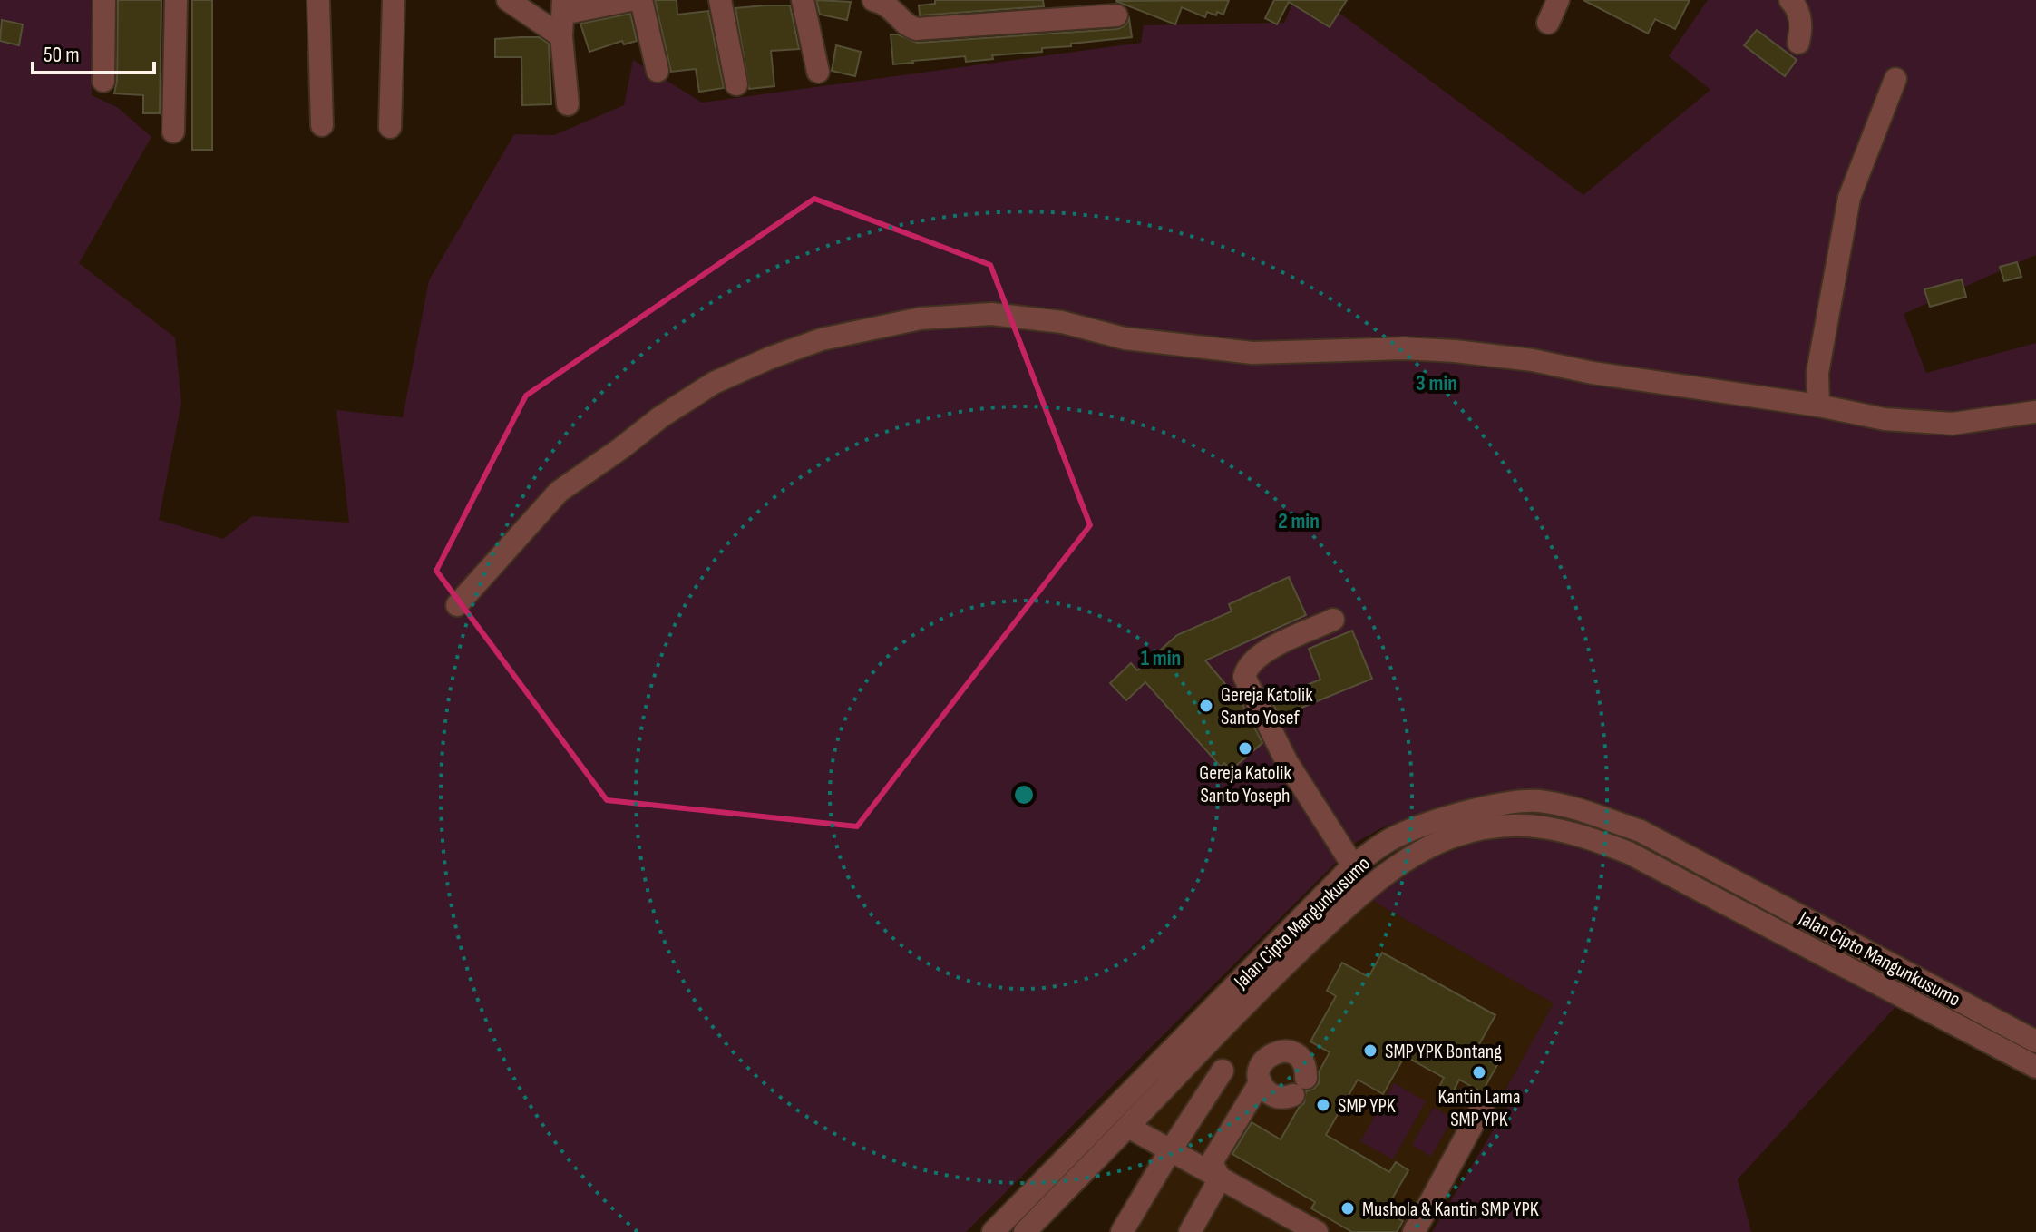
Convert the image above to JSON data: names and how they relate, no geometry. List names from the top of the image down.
{
  "streets": {
    "street": ["Jalan Cipto Mangunkusumo"]
  },
  "places": [
    "Gereja Katolik Santo Yosef",
    "Gereja Katolik Santo Yoseph",
    "SMP YPK Bontang",
    "Kantin Lama SMP YPK",
    "SMP YPK",
    "Mushola & Kantin SMP YPK"
  ],
  "scale_bar": "50 m",
  "rings": ["3 min", "2 min", "1 min"]
}
